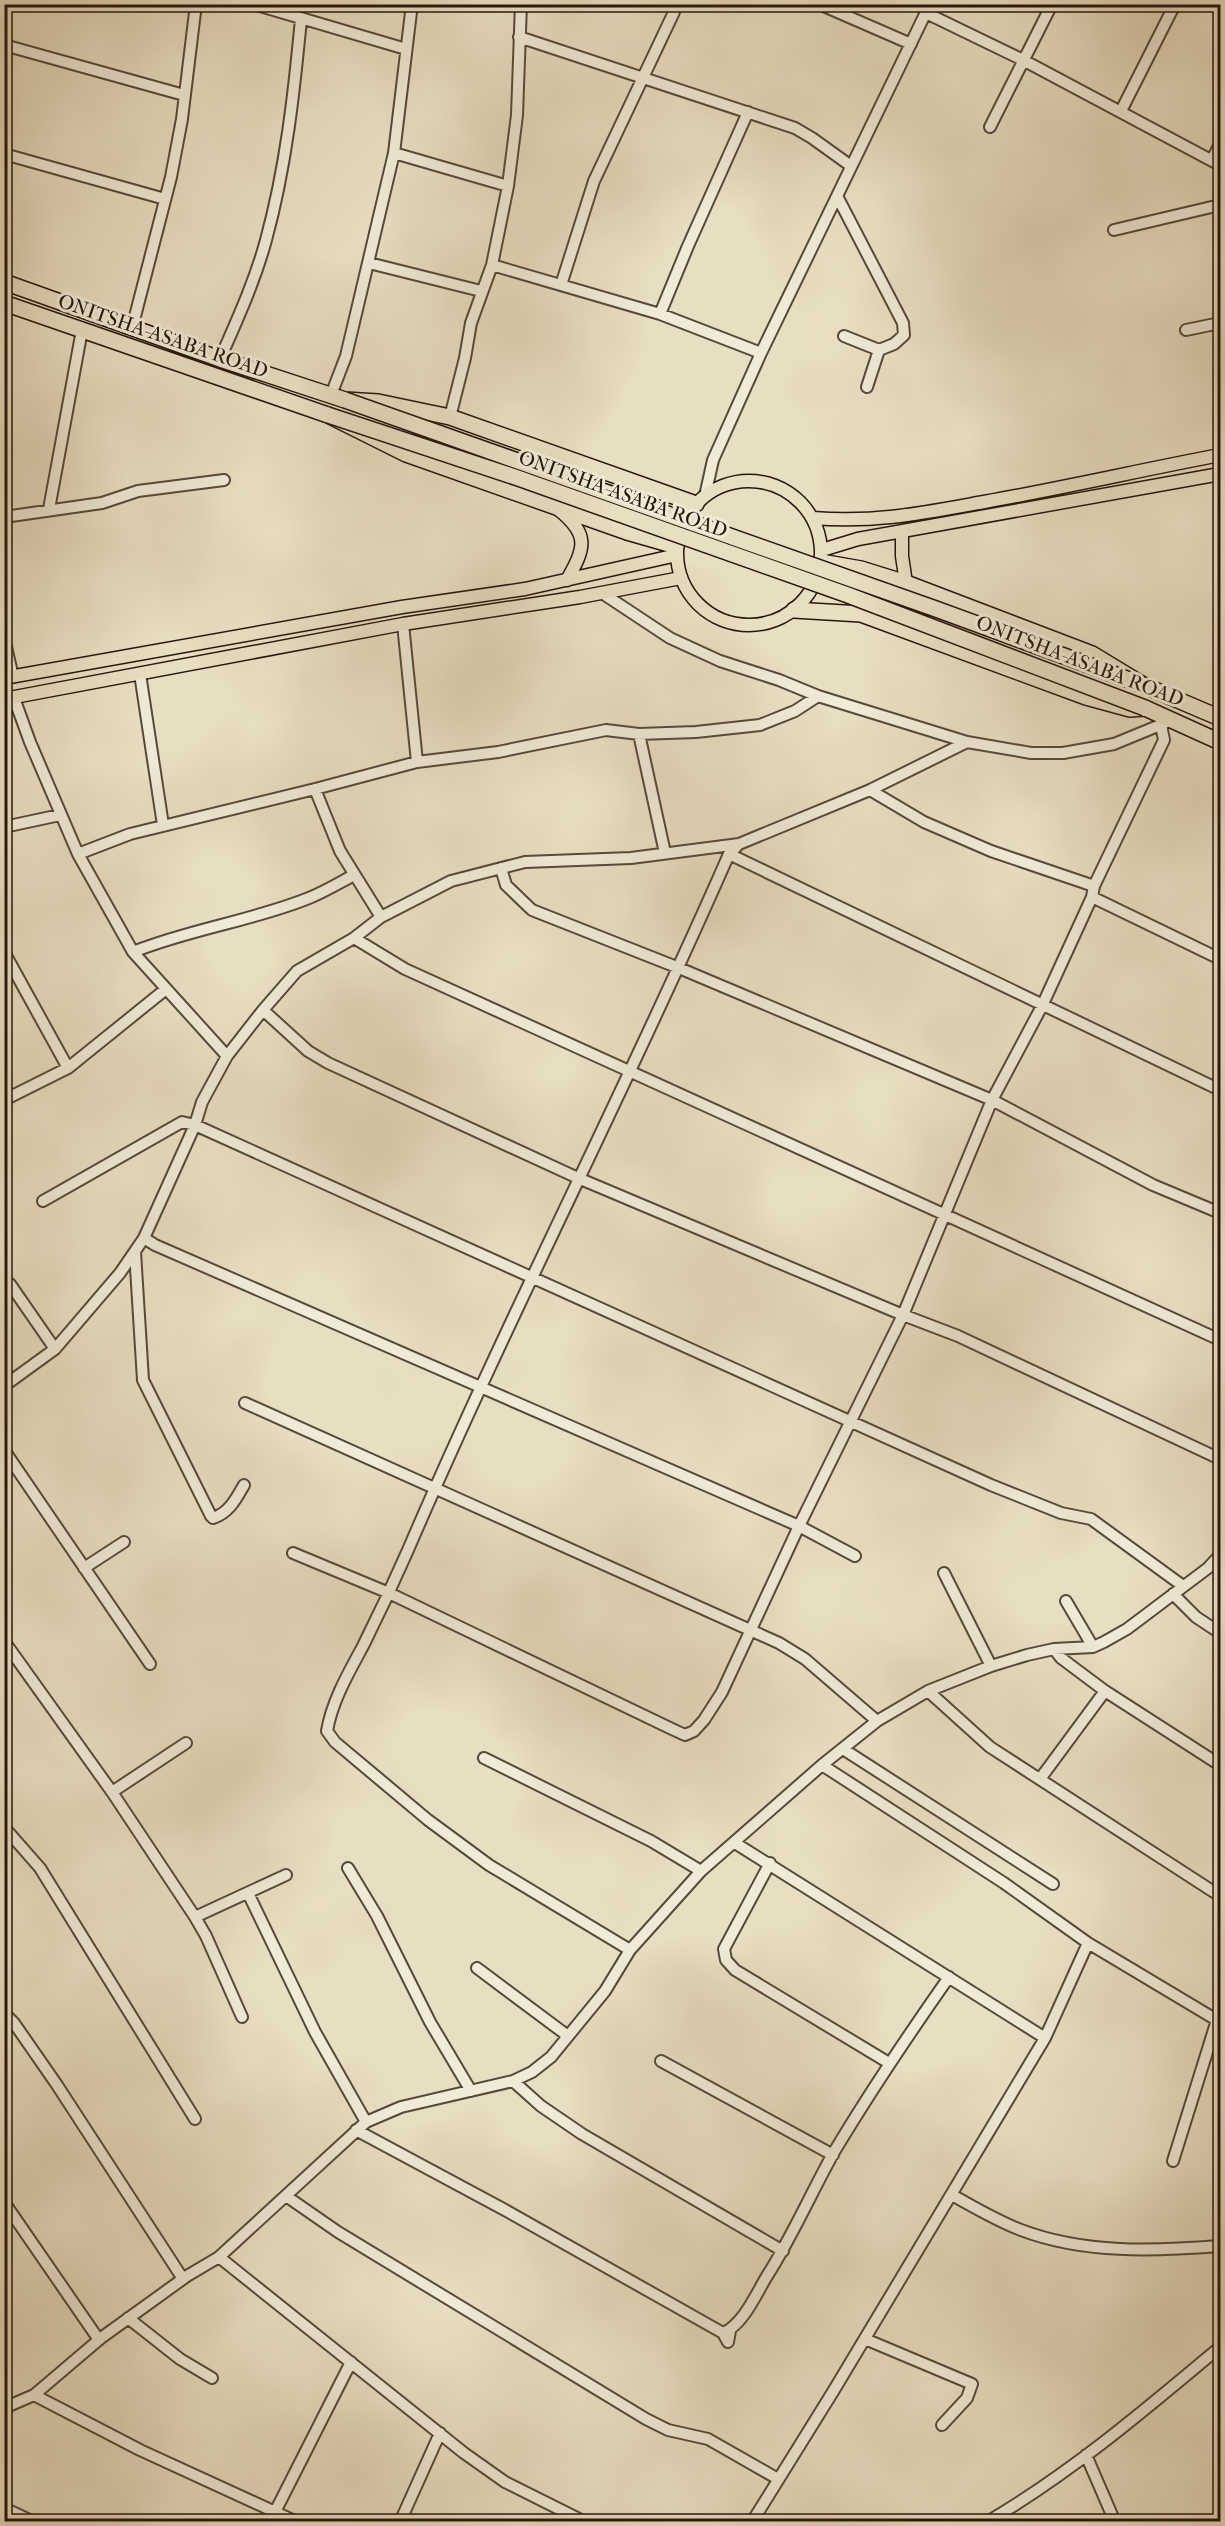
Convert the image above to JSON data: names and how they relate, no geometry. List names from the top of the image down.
{
  "streets": {
    "highway": ["ONITSHA-ASABA ROAD"]
  }
}
